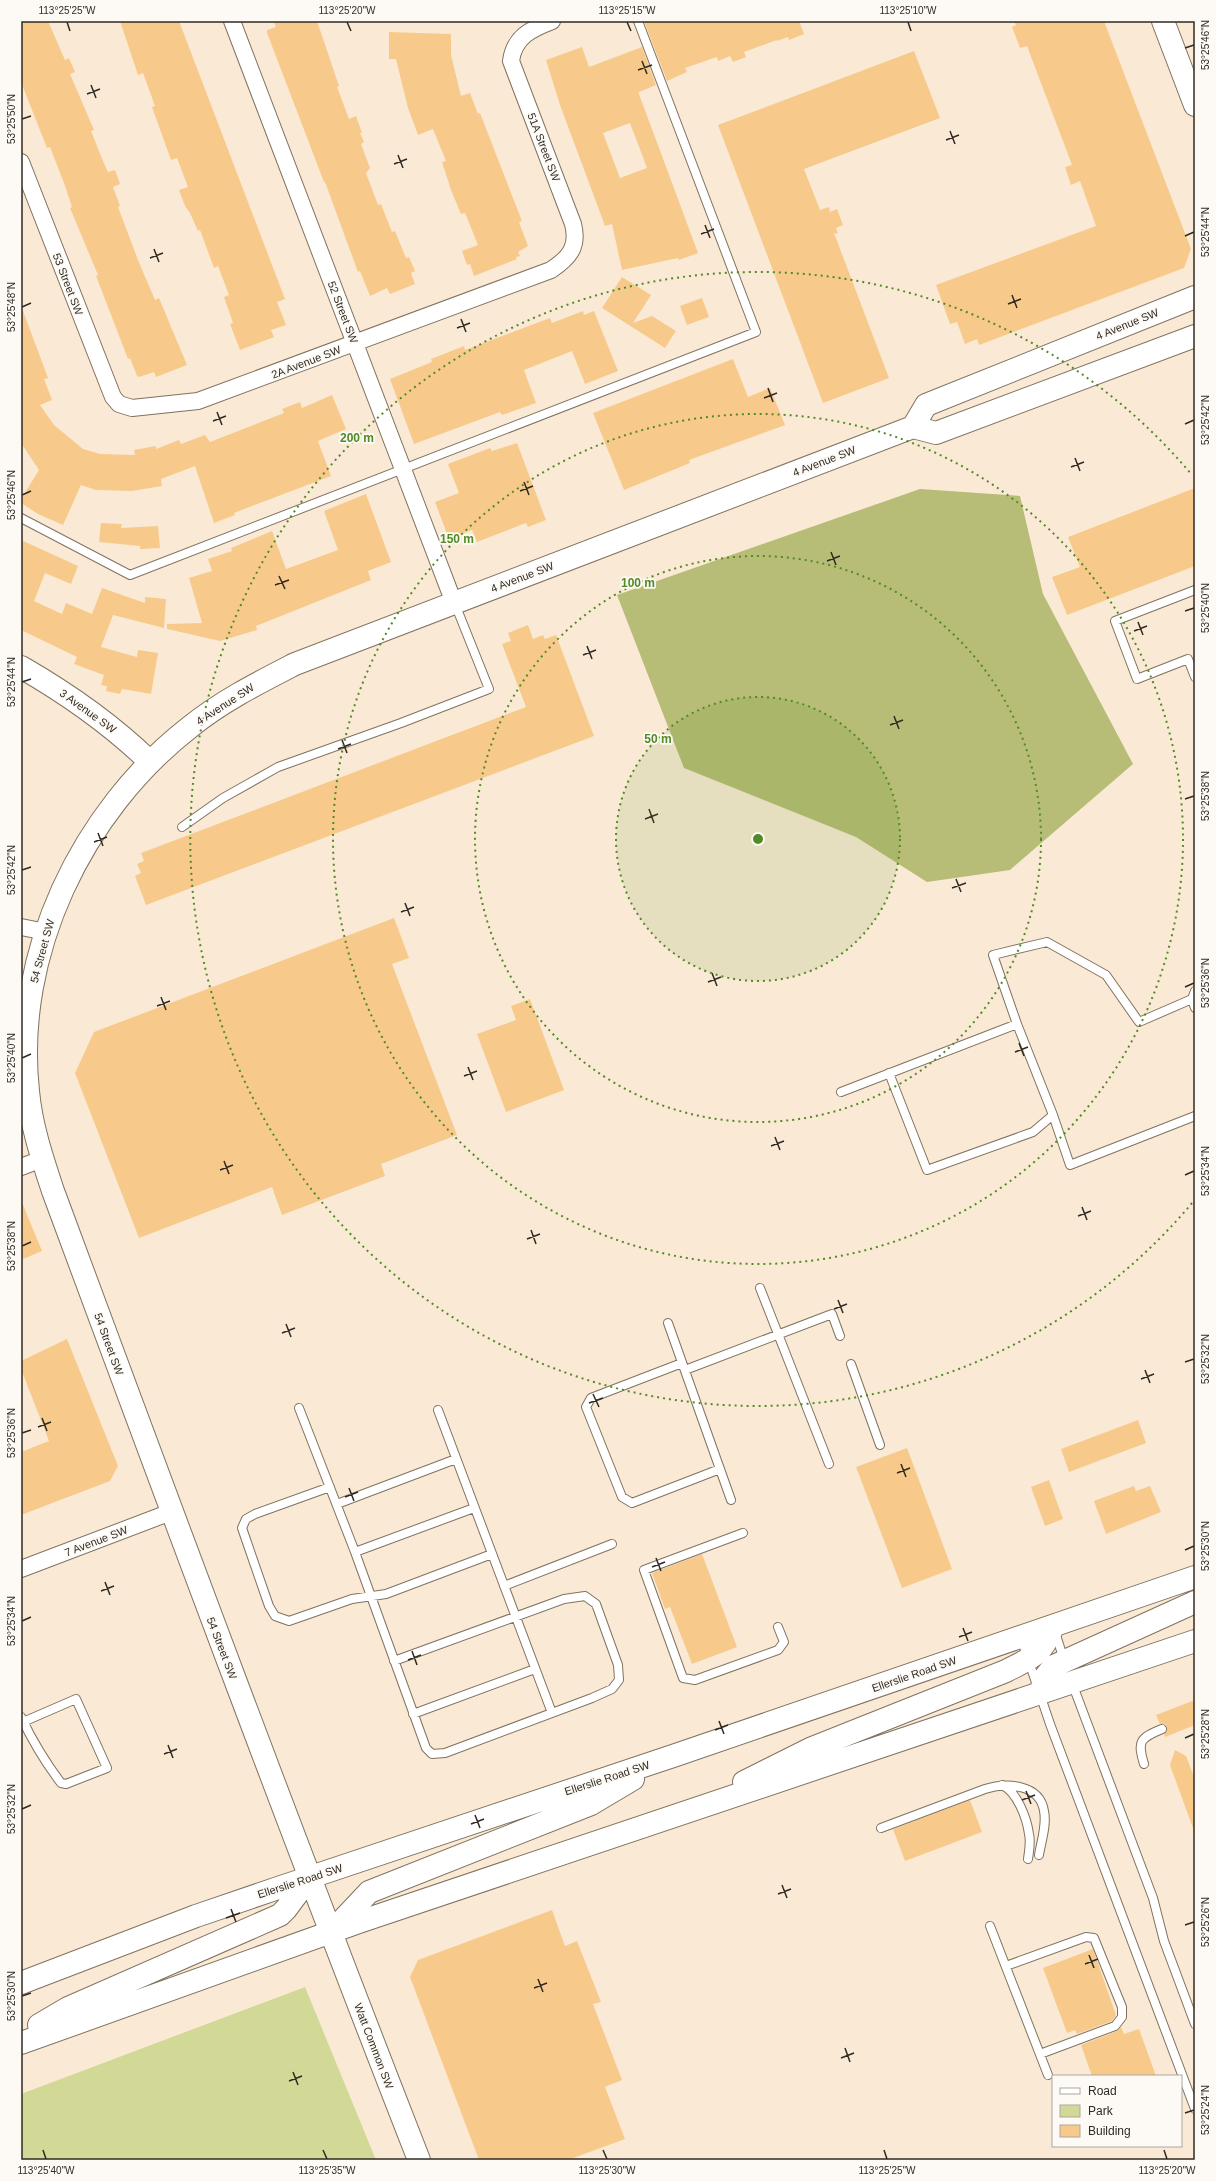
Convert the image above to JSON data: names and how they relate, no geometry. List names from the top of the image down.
{
  "streets": {
    "main road": [
      "4 Avenue SW",
      "3 Avenue SW",
      "54 Street SW",
      "Ellerslie Road SW",
      "Watt Common SW"
    ],
    "street": [
      "51A Street SW",
      "53 Street SW",
      "52 Street SW",
      "2A Avenue SW",
      "7 Avenue SW"
    ]
  },
  "crossings": [
    ["51A Street SW", "2A Avenue SW"],
    ["53 Street SW", "2A Avenue SW"],
    ["52 Street SW", "4 Avenue SW"],
    ["52 Street SW", "2A Avenue SW"],
    ["4 Avenue SW", "3 Avenue SW"],
    ["4 Avenue SW", "54 Street SW"],
    ["3 Avenue SW", "54 Street SW"],
    ["54 Street SW", "7 Avenue SW"],
    ["54 Street SW", "Ellerslie Road SW"],
    ["54 Street SW", "Watt Common SW"]
  ],
  "legend": ["Road", "Park", "Building"],
  "coordinates": [
    "113°25'25\"W",
    "113°25'20\"W",
    "113°25'15\"W",
    "113°25'10\"W",
    "53°25'46\"N",
    "53°25'50\"N",
    "53°25'44\"N",
    "53°25'48\"N",
    "53°25'42\"N",
    "53°25'40\"N",
    "53°25'38\"N",
    "53°25'36\"N",
    "53°25'34\"N",
    "53°25'32\"N",
    "53°25'30\"N",
    "53°25'28\"N",
    "53°25'26\"N",
    "53°25'24\"N",
    "113°25'40\"W",
    "113°25'35\"W",
    "113°25'30\"W"
  ],
  "rings": [
    "200 m",
    "150 m",
    "100 m",
    "50 m"
  ]
}
